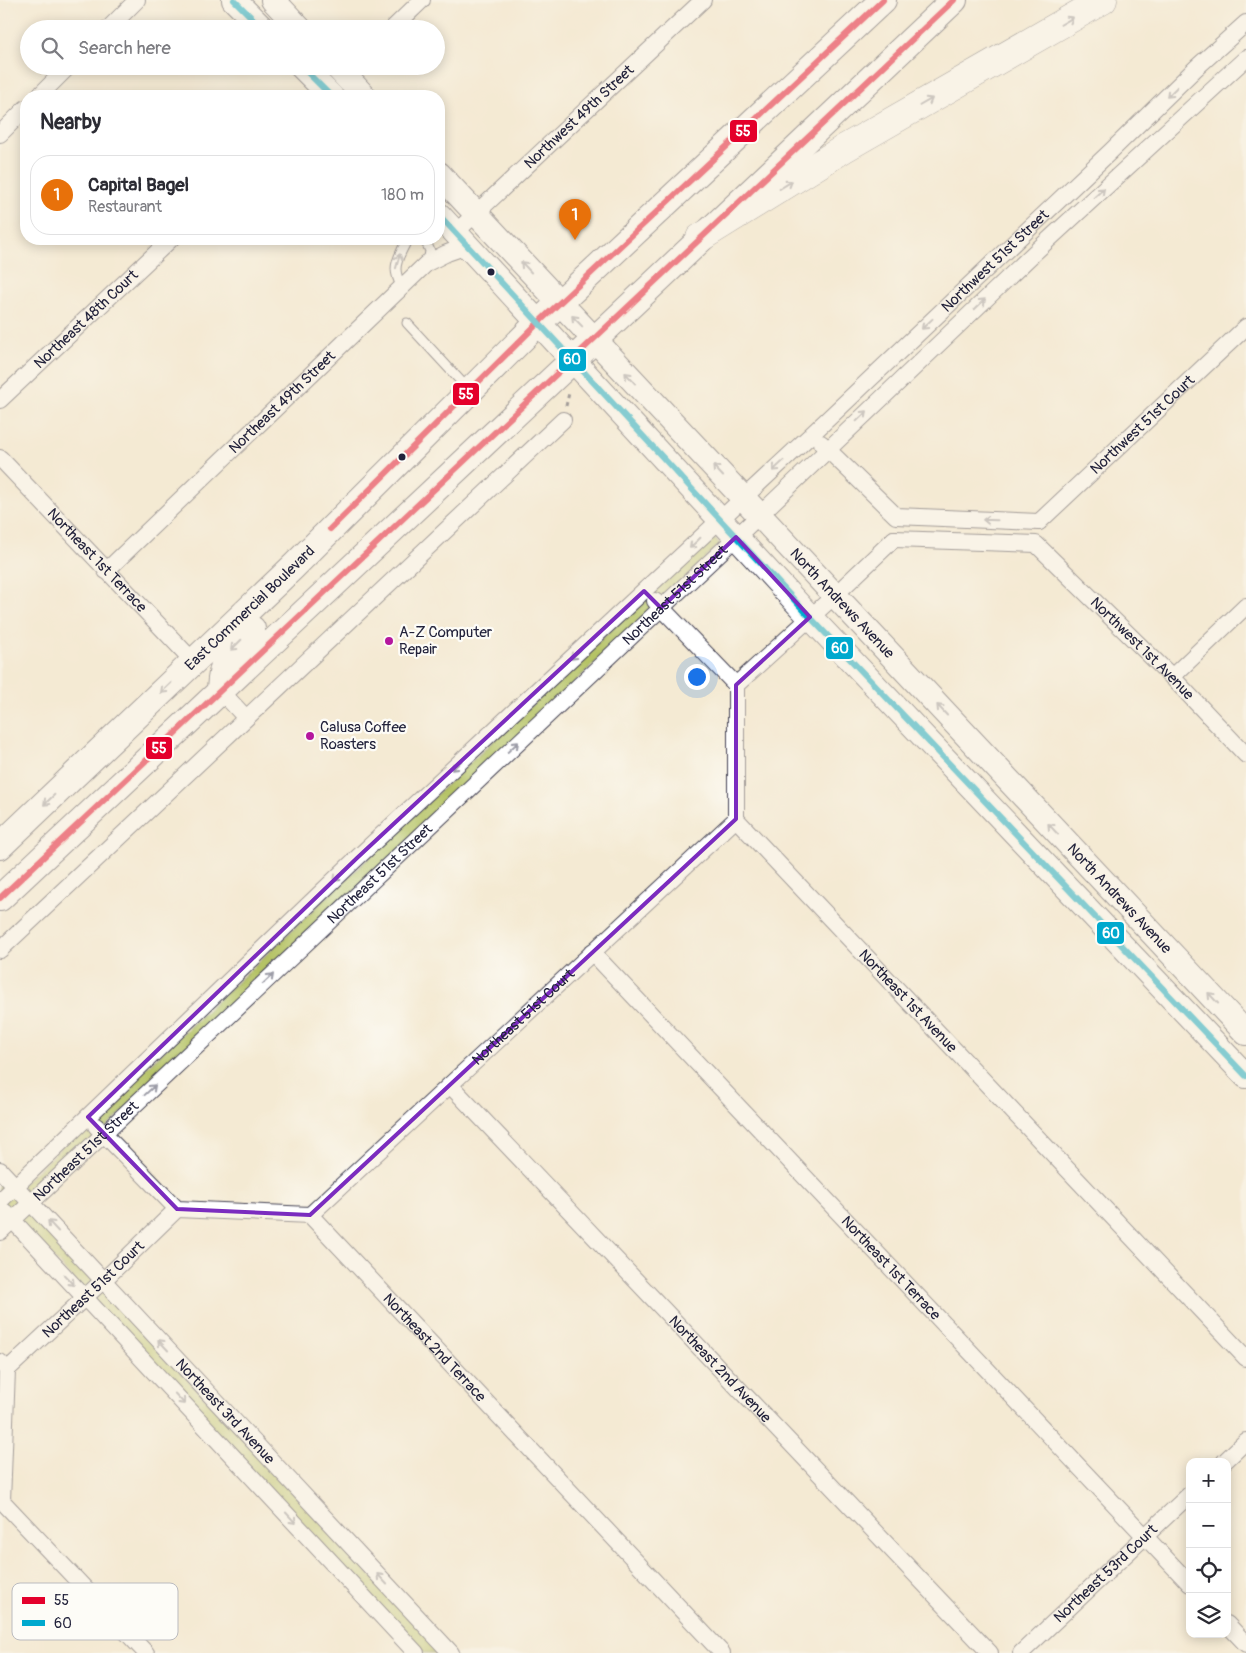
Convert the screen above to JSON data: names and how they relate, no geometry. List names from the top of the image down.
{
  "streets": {
    "main road": ["North Andrews Avenue", "East Commercial Boulevard"],
    "street": [
      "Northwest 49th Street",
      "Northwest 51st Street",
      "Northeast 48th Court",
      "Northeast 49th Street",
      "Northwest 51st Court",
      "Northeast 1st Terrace",
      "Northeast 51st Street",
      "Northwest 1st Avenue",
      "Northeast 1st Avenue",
      "Northeast 51st Court",
      "Northeast 2nd Terrace",
      "Northeast 2nd Avenue",
      "Northeast 3rd Avenue",
      "Northeast 53rd Court"
    ]
  },
  "crossings": [
    ["Northwest 49th Street", "Northeast 49th Street"],
    ["Northwest 49th Street", "North Andrews Avenue"],
    ["Northwest 51st Street", "Northeast 51st Street"],
    ["Northwest 51st Street", "North Andrews Avenue"],
    ["Northeast 49th Street", "Northeast 1st Terrace"],
    ["Northeast 49th Street", "North Andrews Avenue"],
    ["Northeast 1st Terrace", "East Commercial Boulevard"],
    ["Northeast 1st Terrace", "Northeast 51st Court"],
    ["Northeast 1st Terrace", "Northeast 53rd Court"],
    ["Northeast 51st Street", "North Andrews Avenue"],
    ["Northeast 51st Street", "Northeast 3rd Avenue"],
    ["North Andrews Avenue", "East Commercial Boulevard"],
    ["Northeast 1st Avenue", "Northeast 51st Court"],
    ["Northeast 51st Court", "Northeast 2nd Terrace"],
    ["Northeast 51st Court", "Northeast 2nd Avenue"],
    ["Northeast 51st Court", "Northeast 3rd Avenue"]
  ],
  "places": ["A-Z Computer Repair", "Calusa Coffee Roasters"],
  "lines": ["transit line 55", "transit line 60"],
  "legend": ["55", "60"],
  "page": {
    "search": "Search here",
    "heading": "Nearby",
    "list": [
      {
        "mark": "1",
        "name": "Capital Bagel",
        "note": "Restaurant",
        "value": "180 m"
      }
    ],
    "pins": "1",
    "map_buttons": ["+", "−"]
  }
}
